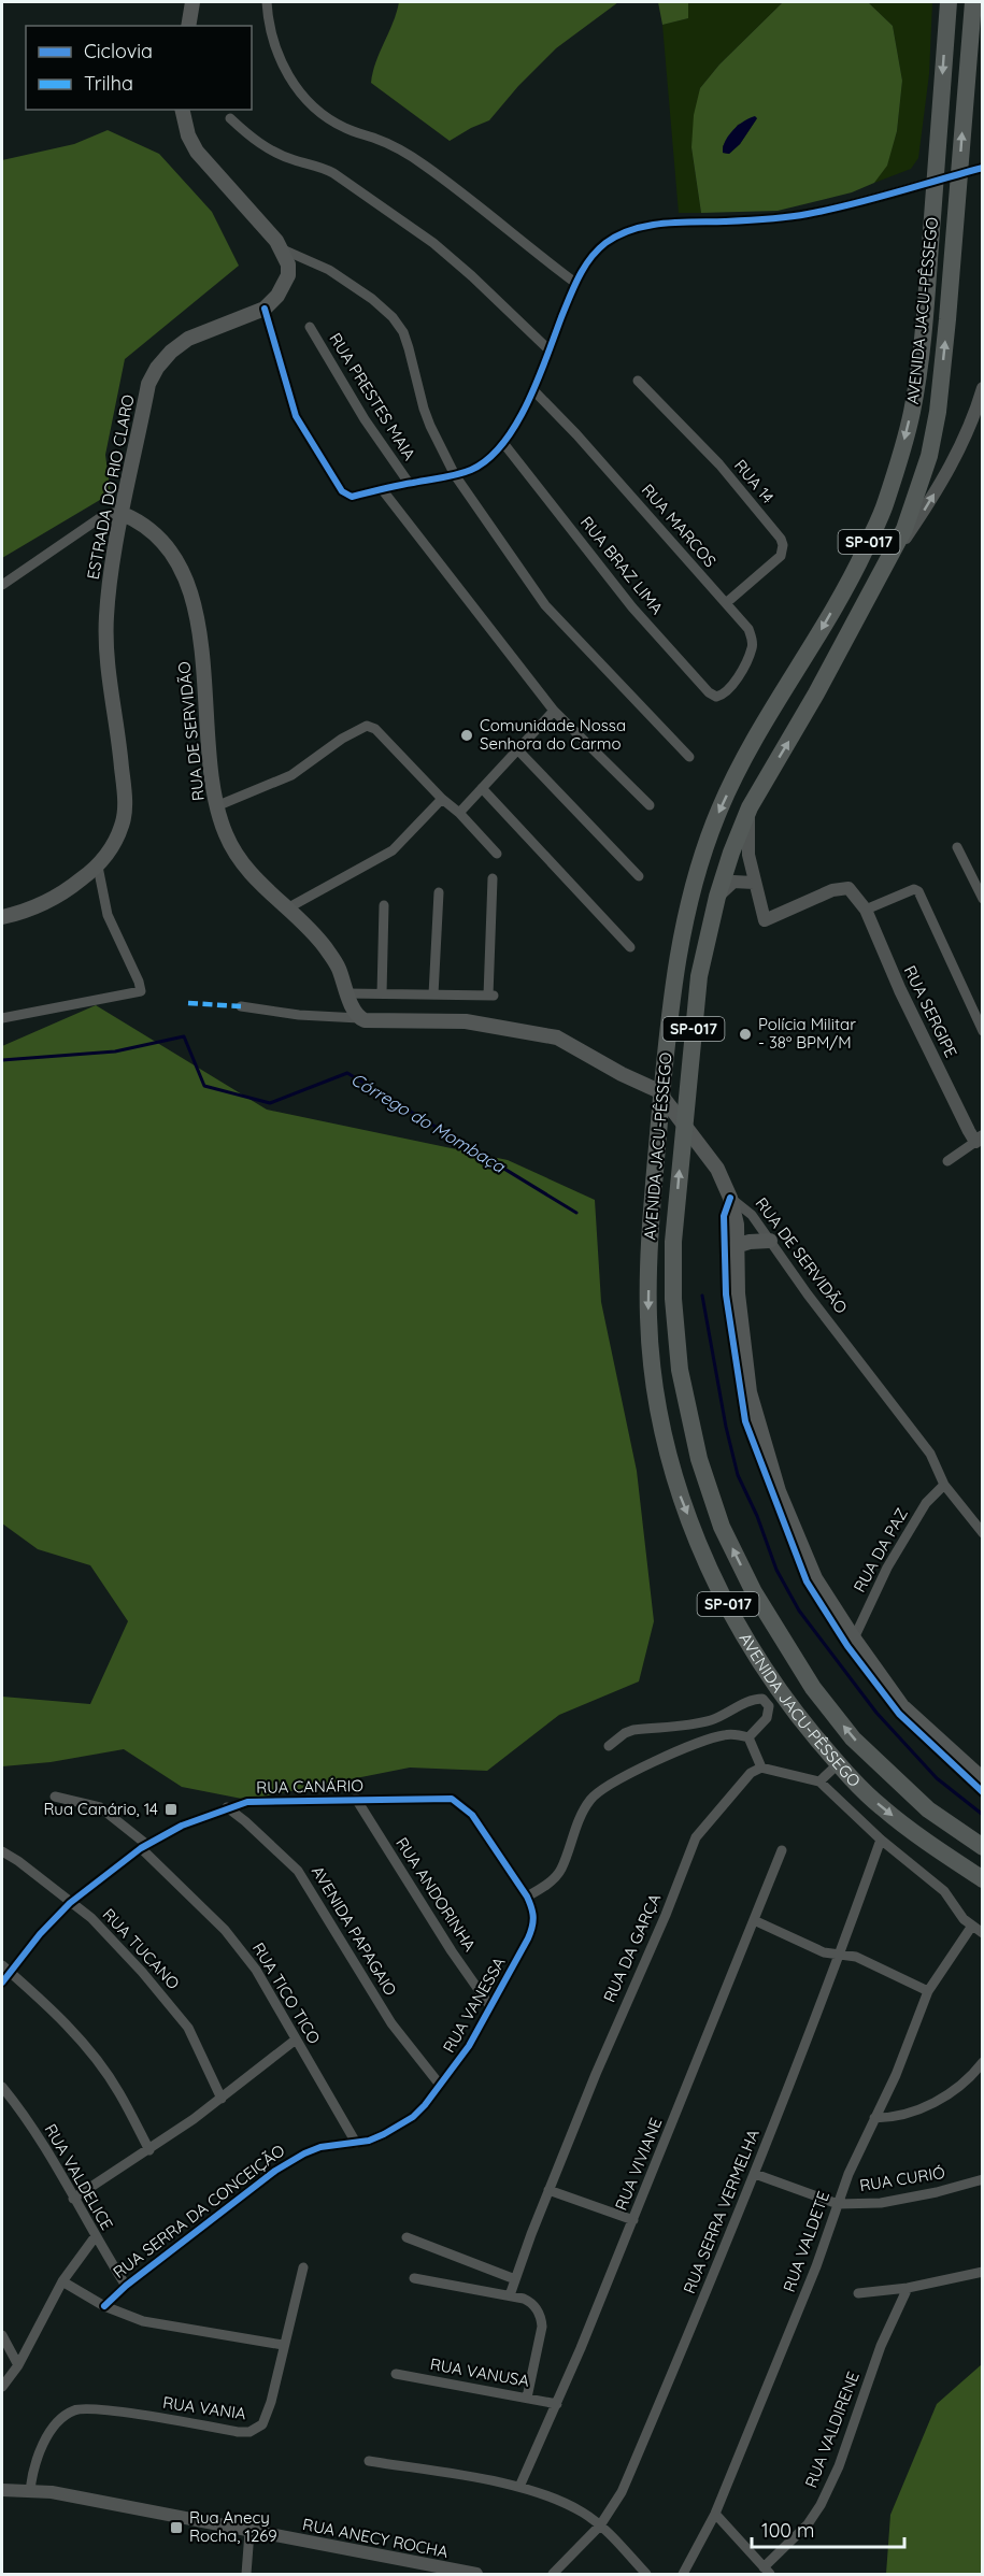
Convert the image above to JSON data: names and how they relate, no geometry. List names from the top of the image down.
{
  "streets": {
    "highway": ["AVENIDA JACU-PÊSSEGO", "SP-017"],
    "main road": ["ESTRADA DO RIO CLARO", "RUA DE SERVIDÃO"],
    "street": [
      "RUA PRESTES MAIA",
      "RUA 14",
      "RUA MARCOS",
      "RUA BRAZ LIMA",
      "RUA SERGIPE",
      "RUA DA PAZ",
      "RUA CANÁRIO",
      "RUA ANDORINHA",
      "AVENIDA PAPAGAIO",
      "RUA DA GARÇA",
      "RUA TUCANO",
      "RUA TICO TICO",
      "RUA VANESSA",
      "RUA VIVIANE",
      "RUA VALDELICE",
      "RUA CURIÓ",
      "RUA SERRA DA CONCEIÇÃO",
      "RUA SERRA VERMELHA",
      "RUA VALDETE",
      "RUA VANUSA",
      "RUA VANIA",
      "RUA VALDIRENE",
      "RUA ANECY ROCHA"
    ]
  },
  "crossings": [
    ["RUA 14", "RUA MARCOS"],
    ["ESTRADA DO RIO CLARO", "RUA DE SERVIDÃO"],
    ["RUA MARCOS", "RUA BRAZ LIMA"],
    ["RUA DE SERVIDÃO", "RUA DA PAZ"],
    ["RUA CANÁRIO", "RUA ANDORINHA"],
    ["RUA CANÁRIO", "AVENIDA PAPAGAIO"],
    ["RUA CANÁRIO", "RUA TUCANO"],
    ["RUA CANÁRIO", "RUA TICO TICO"],
    ["RUA CANÁRIO", "RUA VANESSA"],
    ["RUA ANDORINHA", "RUA VANESSA"],
    ["AVENIDA PAPAGAIO", "RUA VANESSA"],
    ["RUA TICO TICO", "RUA VANESSA"],
    ["RUA TICO TICO", "RUA SERRA DA CONCEIÇÃO"],
    ["RUA VANESSA", "RUA SERRA DA CONCEIÇÃO"],
    ["RUA VIVIANE", "RUA VANUSA"],
    ["RUA VALDELICE", "RUA SERRA DA CONCEIÇÃO"],
    ["RUA CURIÓ", "RUA SERRA VERMELHA"],
    ["RUA CURIÓ", "RUA VALDETE"],
    ["RUA VANIA", "RUA ANECY ROCHA"]
  ],
  "water": ["Córrego do Mombaça"],
  "places": {
    "other": ["Comunidade Nossa Senhora do Carmo", "Polícia Militar - 38º BPM/M"],
    "transit": ["Rua Canário, 14", "Rua Anecy Rocha, 1269"]
  },
  "legend": ["Ciclovia", "Trilha"],
  "scale_bar": "100 m"
}
